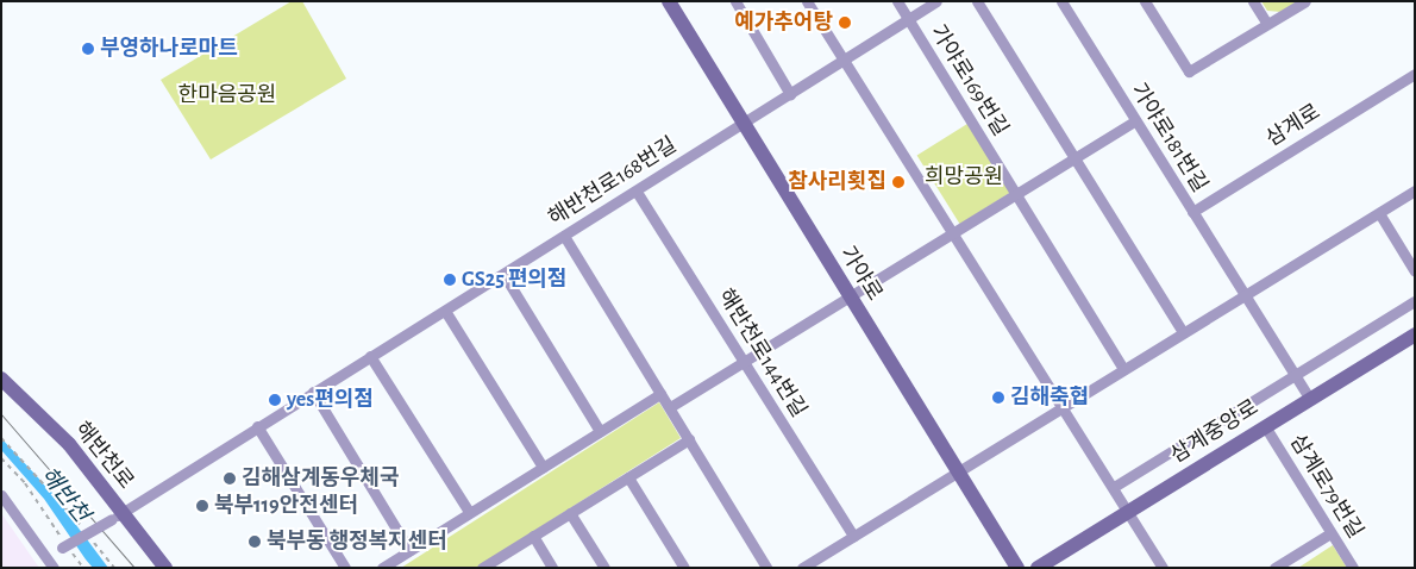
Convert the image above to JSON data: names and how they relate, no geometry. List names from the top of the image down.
{
  "streets": {
    "main road": ["가야로", "삼계중앙로", "해반천로"],
    "street": [
      "가야로169번길",
      "삼계로",
      "가야로181번길",
      "해반천로168번길",
      "해반천로144번길",
      "삼계로79번길"
    ]
  },
  "crossings": [
    ["가야로169번길", "해반천로168번길"],
    ["삼계로", "가야로181번길"],
    ["가야로181번길", "삼계중앙로"],
    ["해반천로168번길", "가야로"],
    ["해반천로168번길", "해반천로144번길"],
    ["해반천로168번길", "해반천로"],
    ["삼계중앙로", "삼계로79번길"]
  ],
  "water": ["해반천"],
  "parks": ["한마음공원", "희망공원"],
  "places": [
    "예가추어탕",
    "부영하나로마트",
    "참사리횟집",
    "GS25 편의점",
    "김해축협",
    "yes편의점",
    "김해삼계동우체국",
    "북부119안전센터",
    "북부동 행정복지센터"
  ]
}
